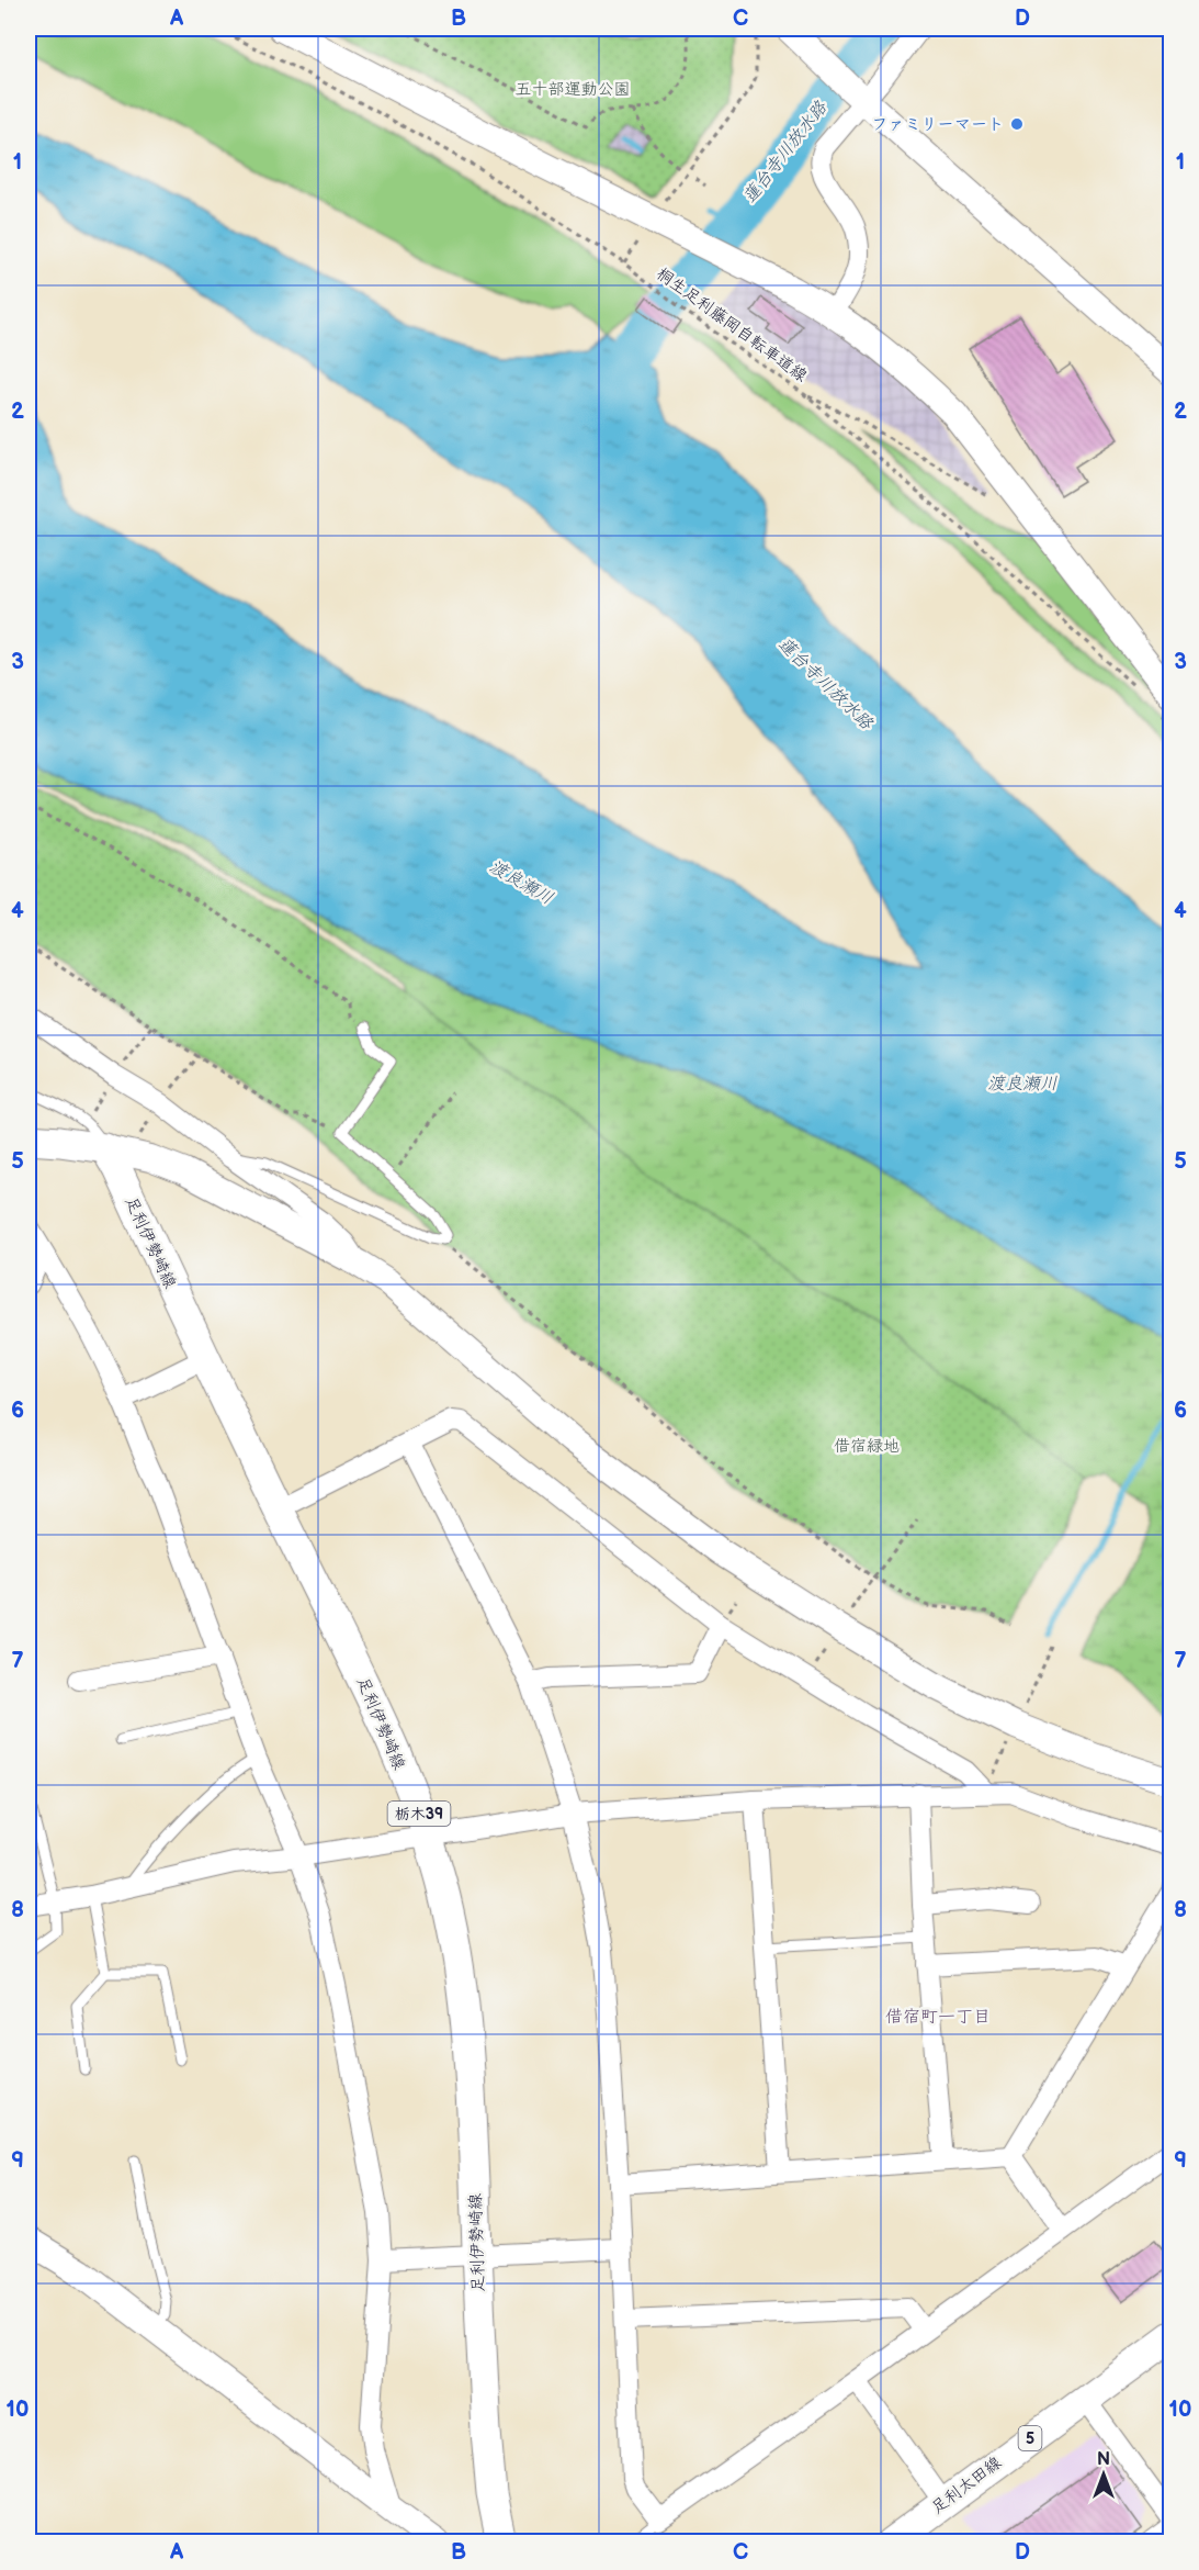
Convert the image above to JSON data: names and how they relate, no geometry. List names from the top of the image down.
{
  "streets": {
    "main road": [
      "足利伊勢崎線",
      "栃木39",
      "5",
      "足利太田線"
    ],
    "path": ["桐生足利藤岡自転車道線"]
  },
  "districts": ["借宿町一丁目"],
  "water": ["蓮台寺川放水路", "渡良瀬川"],
  "parks": ["五十部運動公園", "借宿緑地"],
  "places": ["ファミリーマート"],
  "north": "top",
  "grid": {
    "columns": [
      "A",
      "B",
      "C",
      "D"
    ],
    "rows": [
      "1",
      "2",
      "3",
      "4",
      "5",
      "6",
      "7",
      "8",
      "9",
      "10"
    ]
  }
}
